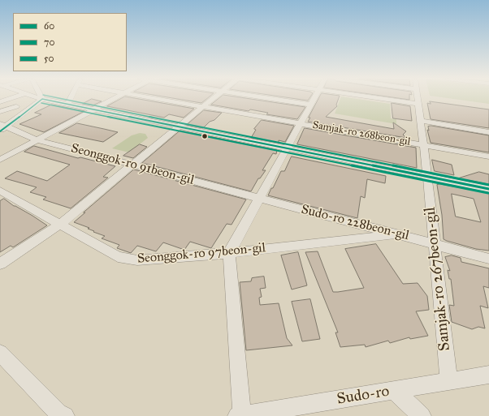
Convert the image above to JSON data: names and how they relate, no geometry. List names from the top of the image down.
{
  "streets": {
    "street": [
      "Samjak-ro 268beon-gil",
      "Seonggok-ro 91beon-gil",
      "Sudo-ro 228beon-gil",
      "Seonggok-ro 97beon-gil",
      "Samjak-ro 267beon-gil",
      "Sudo-ro"
    ]
  },
  "crossings": [
    ["Samjak-ro 268beon-gil", "Samjak-ro 267beon-gil"],
    ["Seonggok-ro 91beon-gil", "Sudo-ro 228beon-gil"],
    ["Sudo-ro 228beon-gil", "Seonggok-ro 97beon-gil"],
    ["Sudo-ro 228beon-gil", "Samjak-ro 267beon-gil"],
    ["Samjak-ro 267beon-gil", "Sudo-ro"]
  ],
  "lines": ["transit line 50", "transit line 60", "transit line 70"],
  "legend": ["60", "70", "50"]
}
